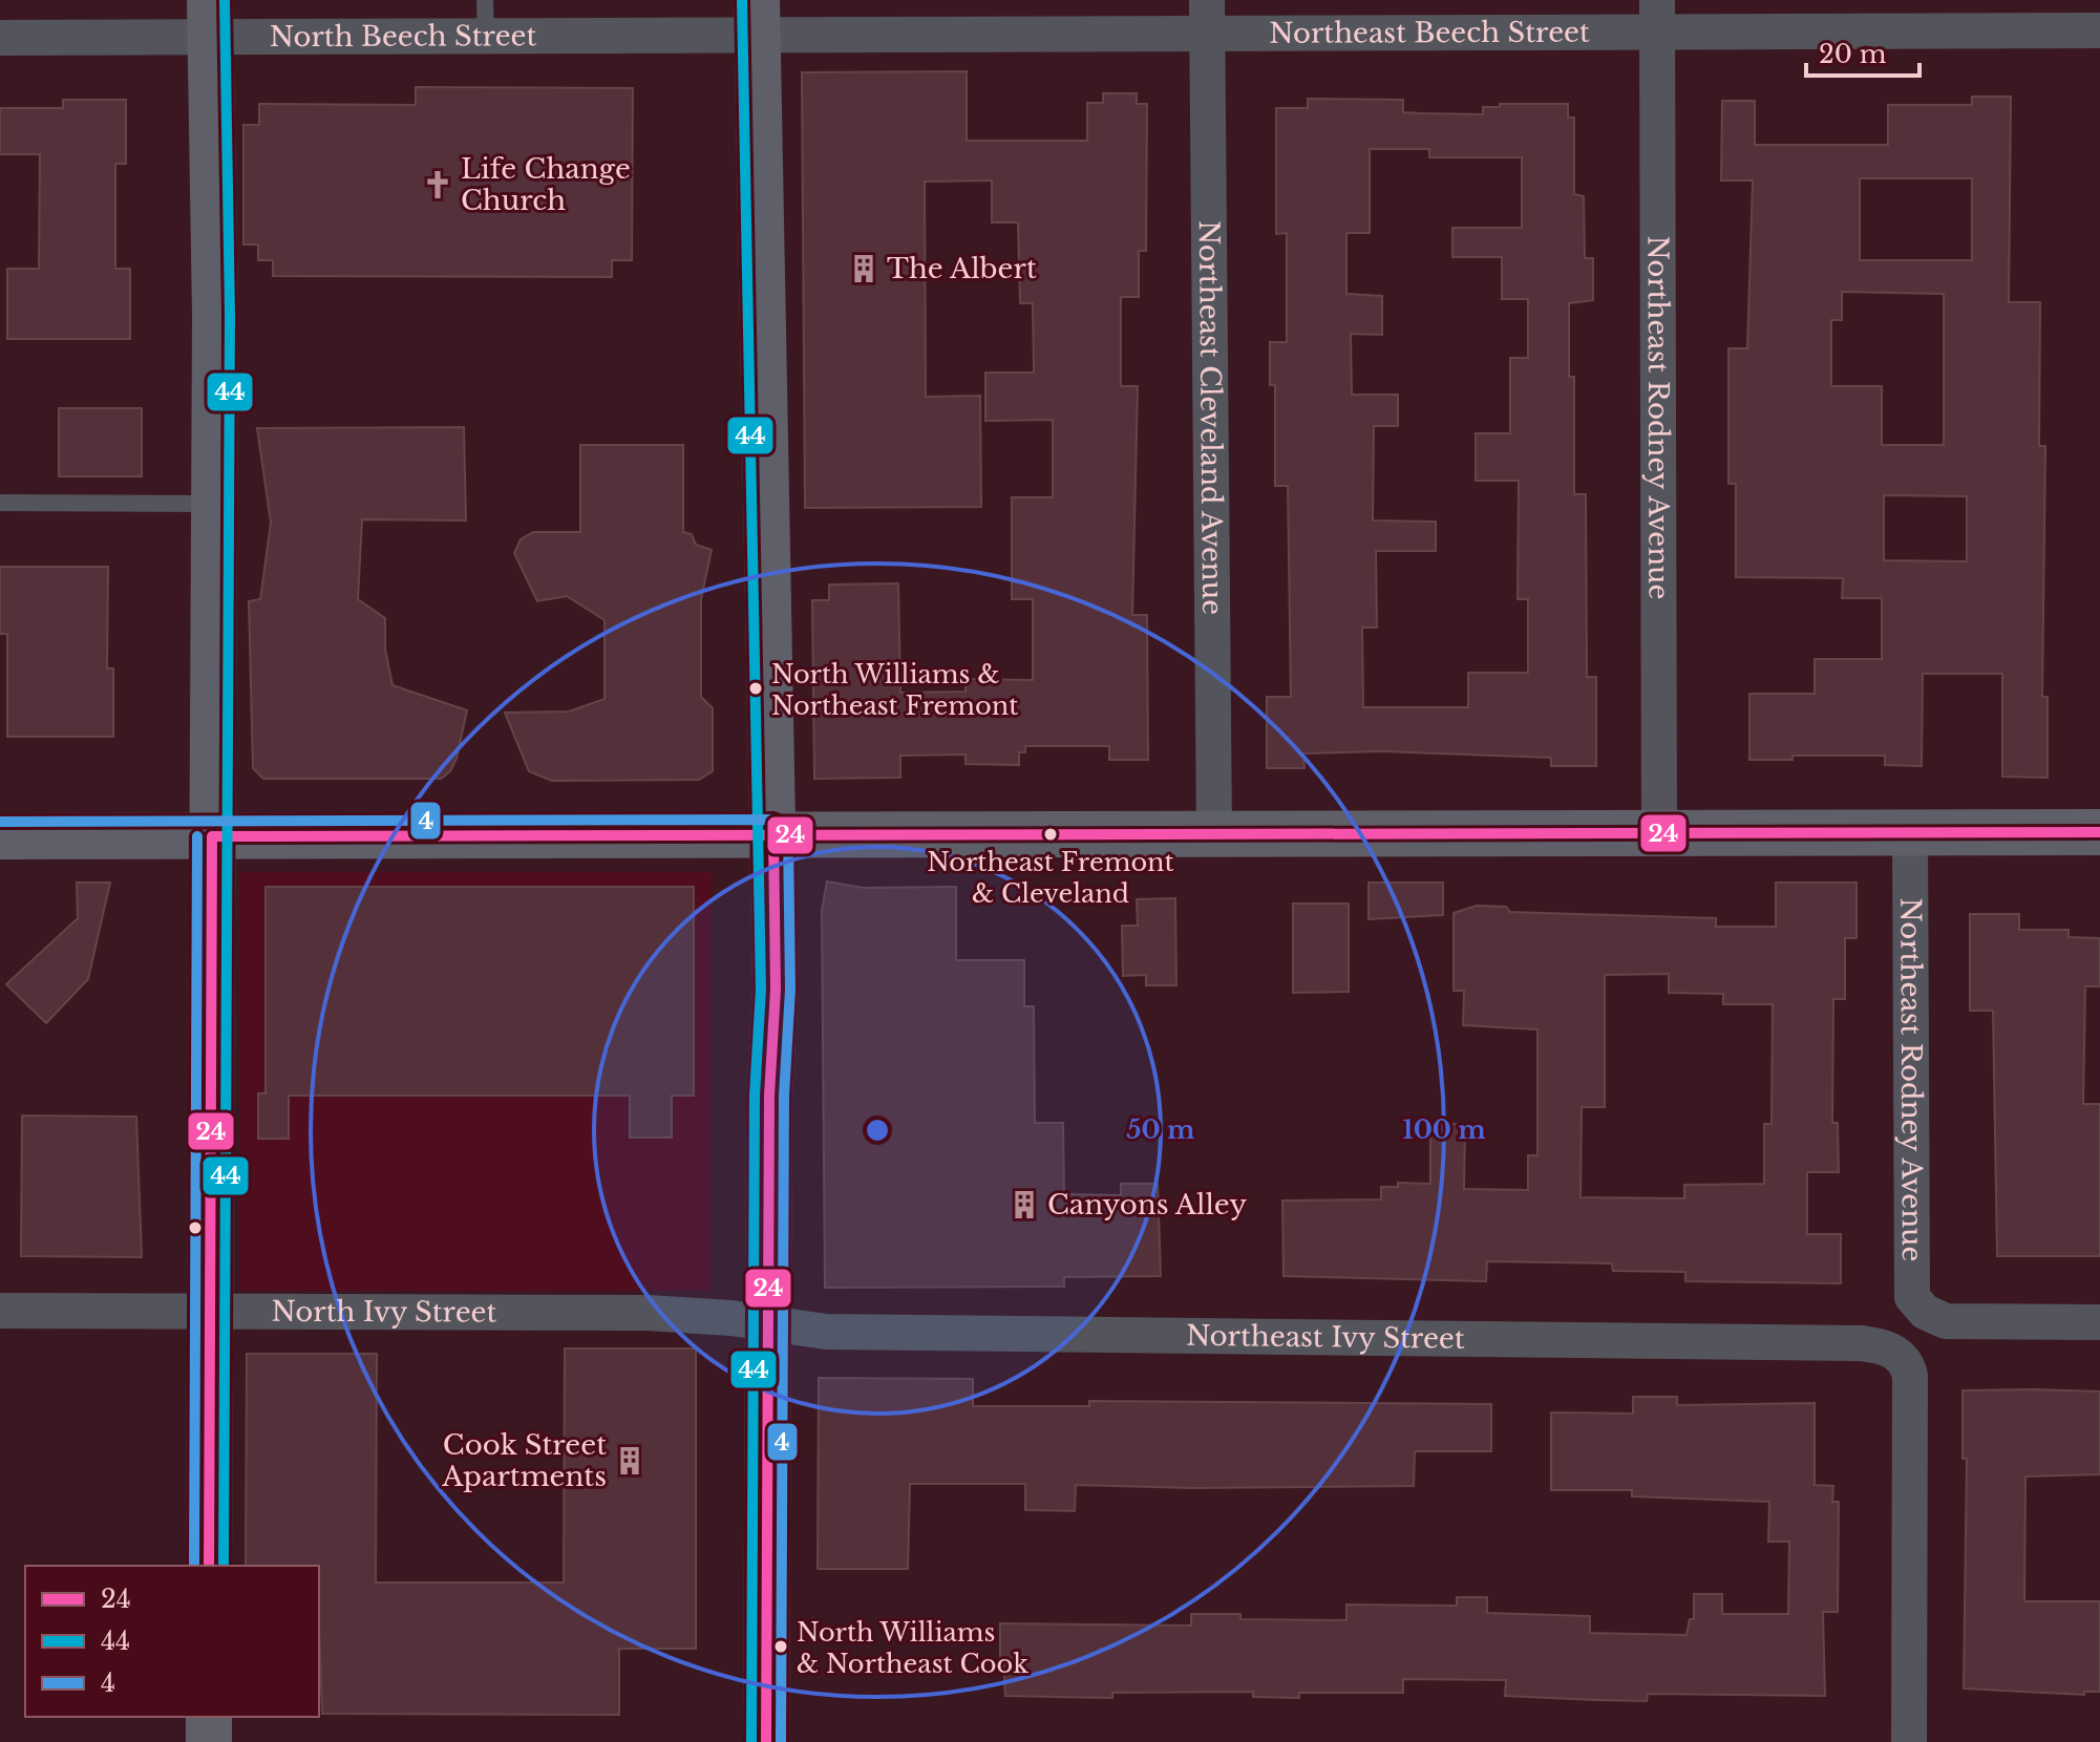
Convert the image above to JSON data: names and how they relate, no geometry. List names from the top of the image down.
{
  "streets": {
    "street": [
      "Northeast Beech Street",
      "North Beech Street",
      "Northeast Rodney Avenue",
      "Northeast Cleveland Avenue",
      "North Ivy Street",
      "Northeast Ivy Street"
    ]
  },
  "crossings": [
    ["Northeast Beech Street", "North Beech Street"],
    ["Northeast Beech Street", "Northeast Rodney Avenue"],
    ["Northeast Beech Street", "Northeast Cleveland Avenue"],
    ["North Ivy Street", "Northeast Ivy Street"]
  ],
  "places": {
    "church": ["Life Change Church"],
    "building": ["The Albert", "Canyons Alley", "Cook Street Apartments"],
    "other": ["North Williams & Northeast Fremont", "Northeast Fremont & Cleveland", "North Williams & Northeast Cook"]
  },
  "lines": ["transit line 44", "transit line 4", "transit line 24"],
  "legend": ["24", "44", "4"],
  "scale_bar": "20 m",
  "rings": ["50 m", "100 m"]
}
